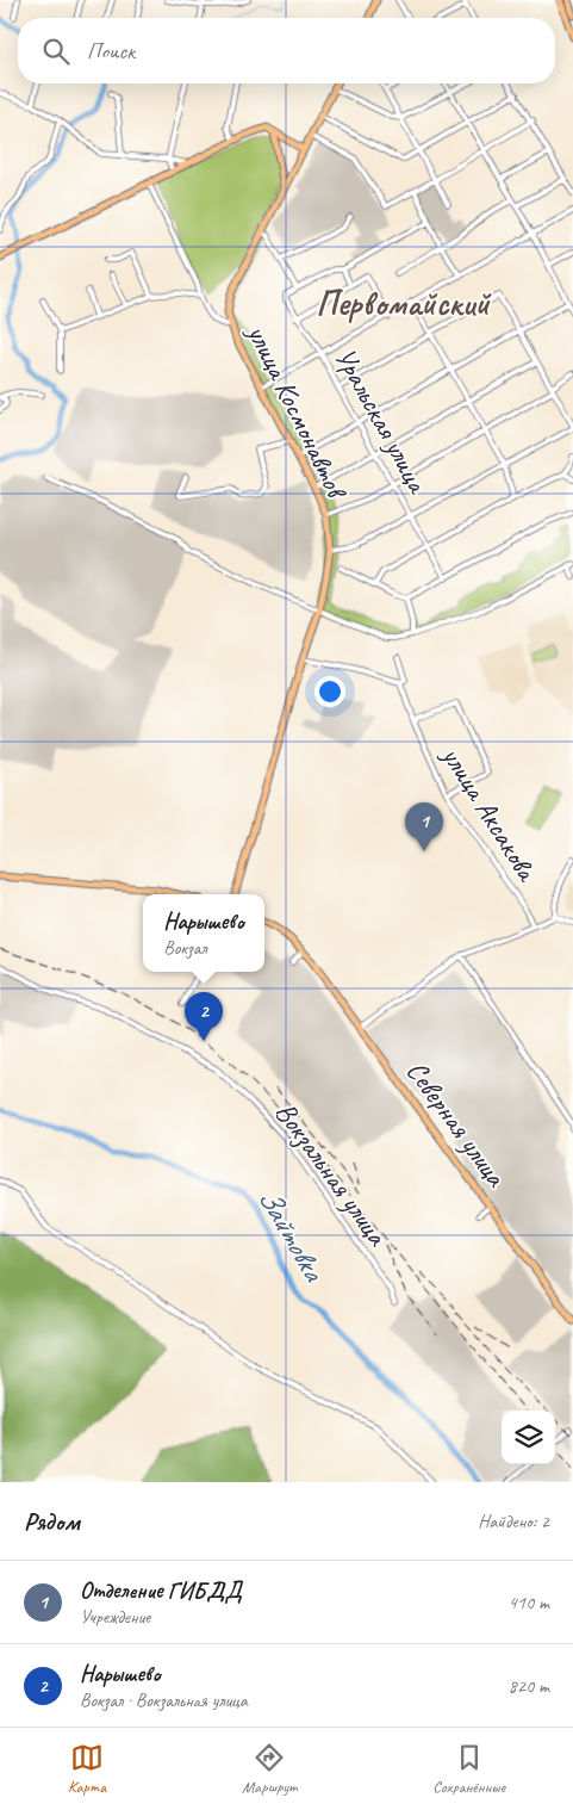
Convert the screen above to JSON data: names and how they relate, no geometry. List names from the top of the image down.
{
  "streets": {
    "main road": ["улица Космонавтов", "Северная улица"],
    "street": ["Уральская улица", "улица Аксакова", "Вокзальная улица"]
  },
  "districts": ["Первомайский"],
  "water": ["Зайтовка"],
  "page": {
    "search": "Поиск",
    "pins": ["1", "2"],
    "popup": ["Нарышево", "Вокзал"],
    "heading": ["Рядом", "Найдено: 2"],
    "list": [
      {
        "mark": "1",
        "name": "Отделение ГИБДД",
        "note": "Учреждение",
        "value": "410 m"
      },
      {
        "mark": "2",
        "name": "Нарышево",
        "note": "Вокзал · Вокзальная улица",
        "value": "820 m"
      }
    ],
    "nav": ["Карта", "Маршрут", "Сохранённые"]
  }
}
